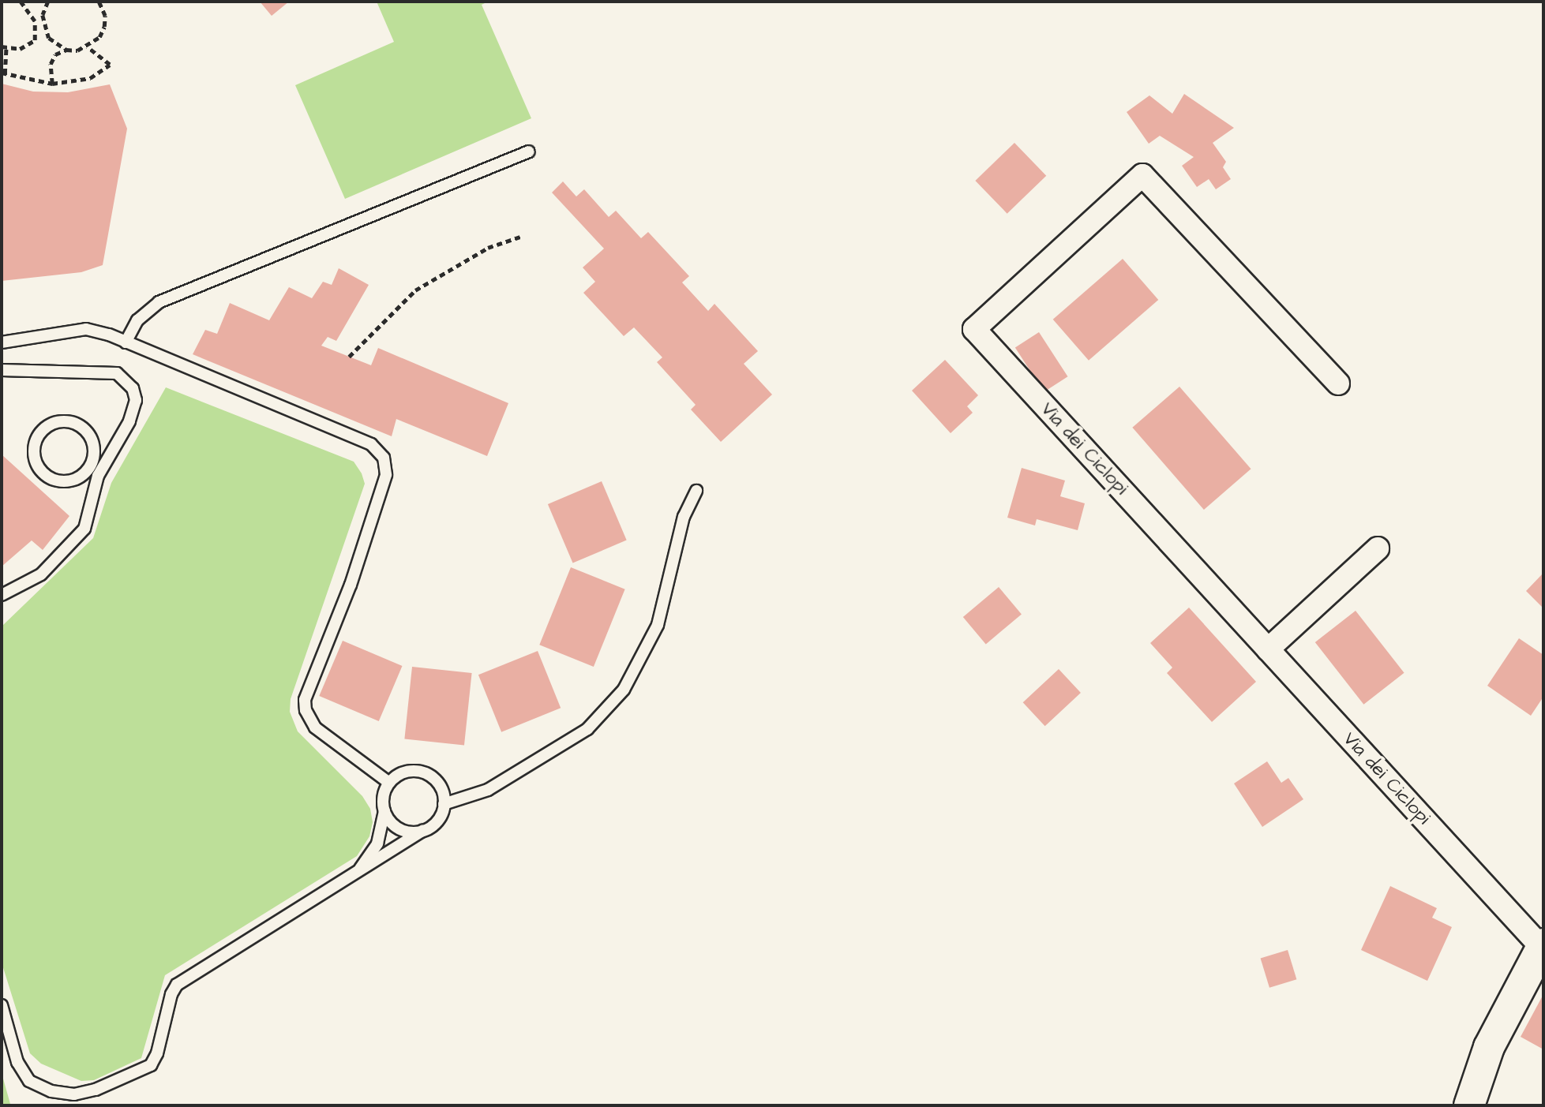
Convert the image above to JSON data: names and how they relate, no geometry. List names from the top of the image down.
{
  "streets": {
    "street": ["Via dei Ciclopi"]
  }
}
